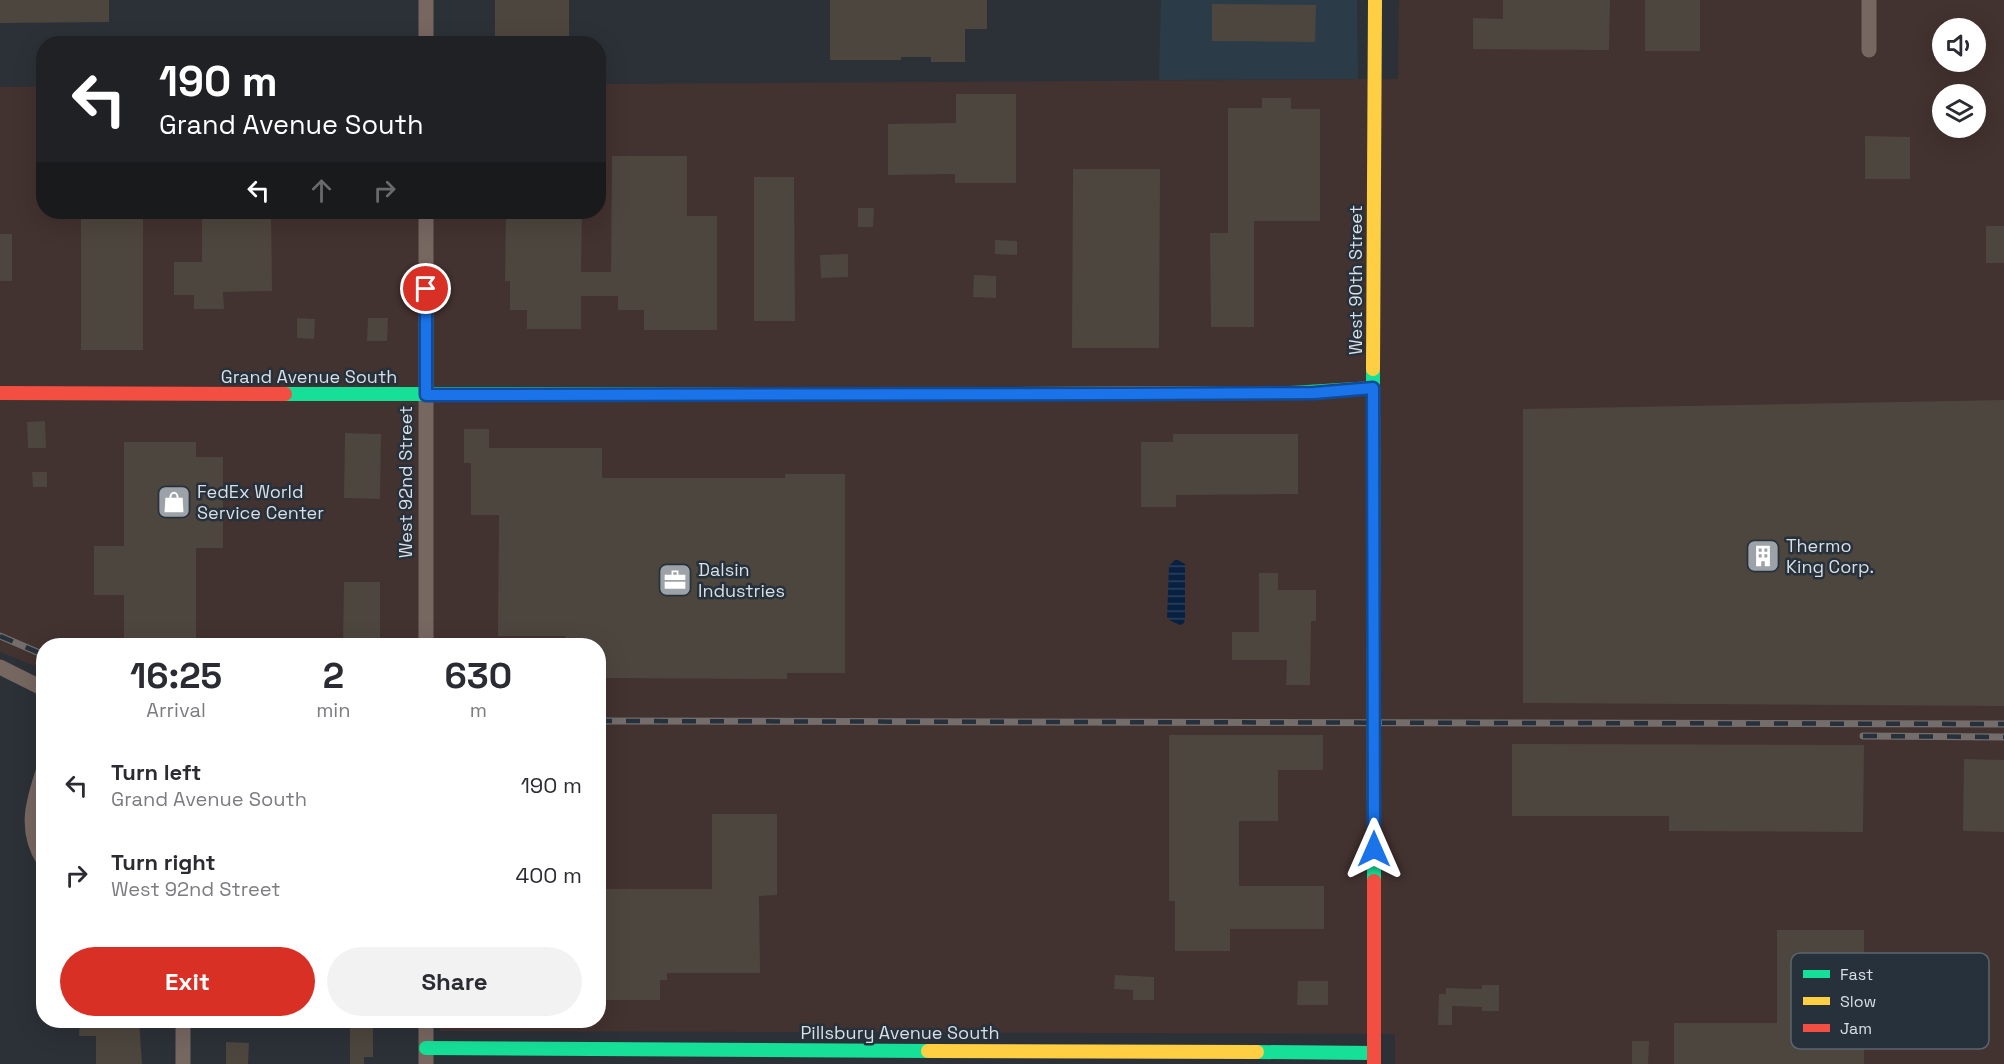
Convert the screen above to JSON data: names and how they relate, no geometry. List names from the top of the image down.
{
  "streets": {
    "street": [
      "West 90th Street",
      "Grand Avenue South",
      "West 92nd Street",
      "Pillsbury Avenue South"
    ]
  },
  "crossings": [
    ["West 90th Street", "Grand Avenue South"],
    ["West 90th Street", "Pillsbury Avenue South"],
    ["Grand Avenue South", "West 92nd Street"]
  ],
  "places": {
    "shop": ["FedEx World Service Center"],
    "building": ["Thermo King Corp."],
    "office": ["Dalsin Industries"]
  },
  "legend": ["Fast", "Slow", "Jam"],
  "page": {
    "turn": ["190 m", "Grand Avenue South"],
    "eta": [
      "16:25",
      "Arrival",
      "2",
      "min",
      "630",
      "m"
    ],
    "list": [
      {
        "name": "Turn left",
        "note": "Grand Avenue South",
        "value": "190 m"
      },
      {
        "name": "Turn right",
        "note": "West 92nd Street",
        "value": "400 m"
      }
    ],
    "buttons": ["Exit", "Share"]
  }
}
